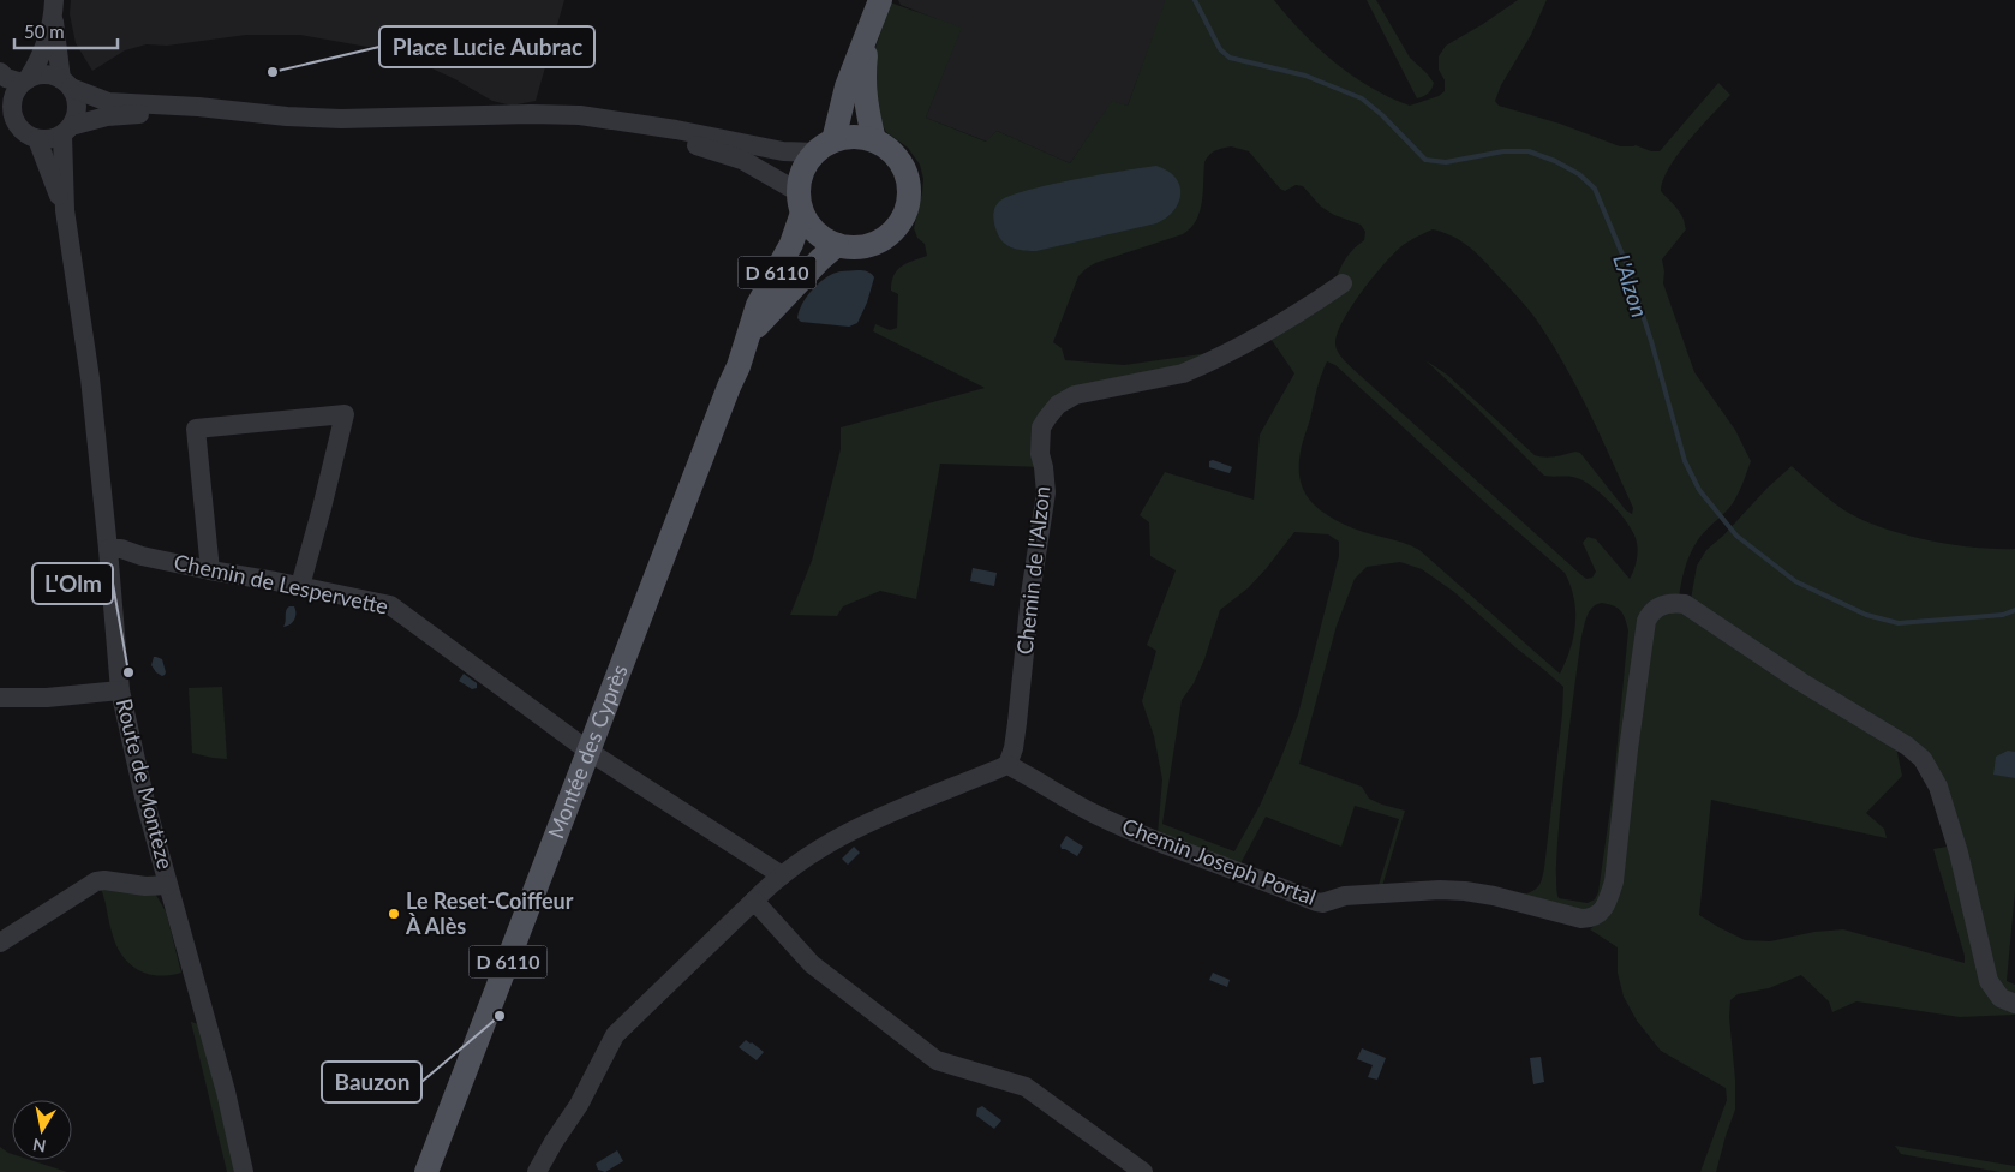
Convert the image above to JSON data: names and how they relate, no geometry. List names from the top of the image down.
{
  "streets": {
    "main road": ["D 6110", "Montée des Cyprès"],
    "street": [
      "Chemin de l'Alzon",
      "Chemin de Lespervette",
      "Route de Montèze",
      "Chemin Joseph Portal"
    ]
  },
  "crossings": [
    ["Chemin de l'Alzon", "Chemin Joseph Portal"],
    ["Chemin de Lespervette", "Montée des Cyprès"],
    ["Chemin de Lespervette", "Route de Montèze"]
  ],
  "water": ["L'Alzon"],
  "places": [
    "Place Lucie Aubrac",
    "L'Olm",
    "Le Reset-Coiffeur À Alès",
    "Bauzon"
  ],
  "scale_bar": "50 m",
  "north": "bottom"
}
